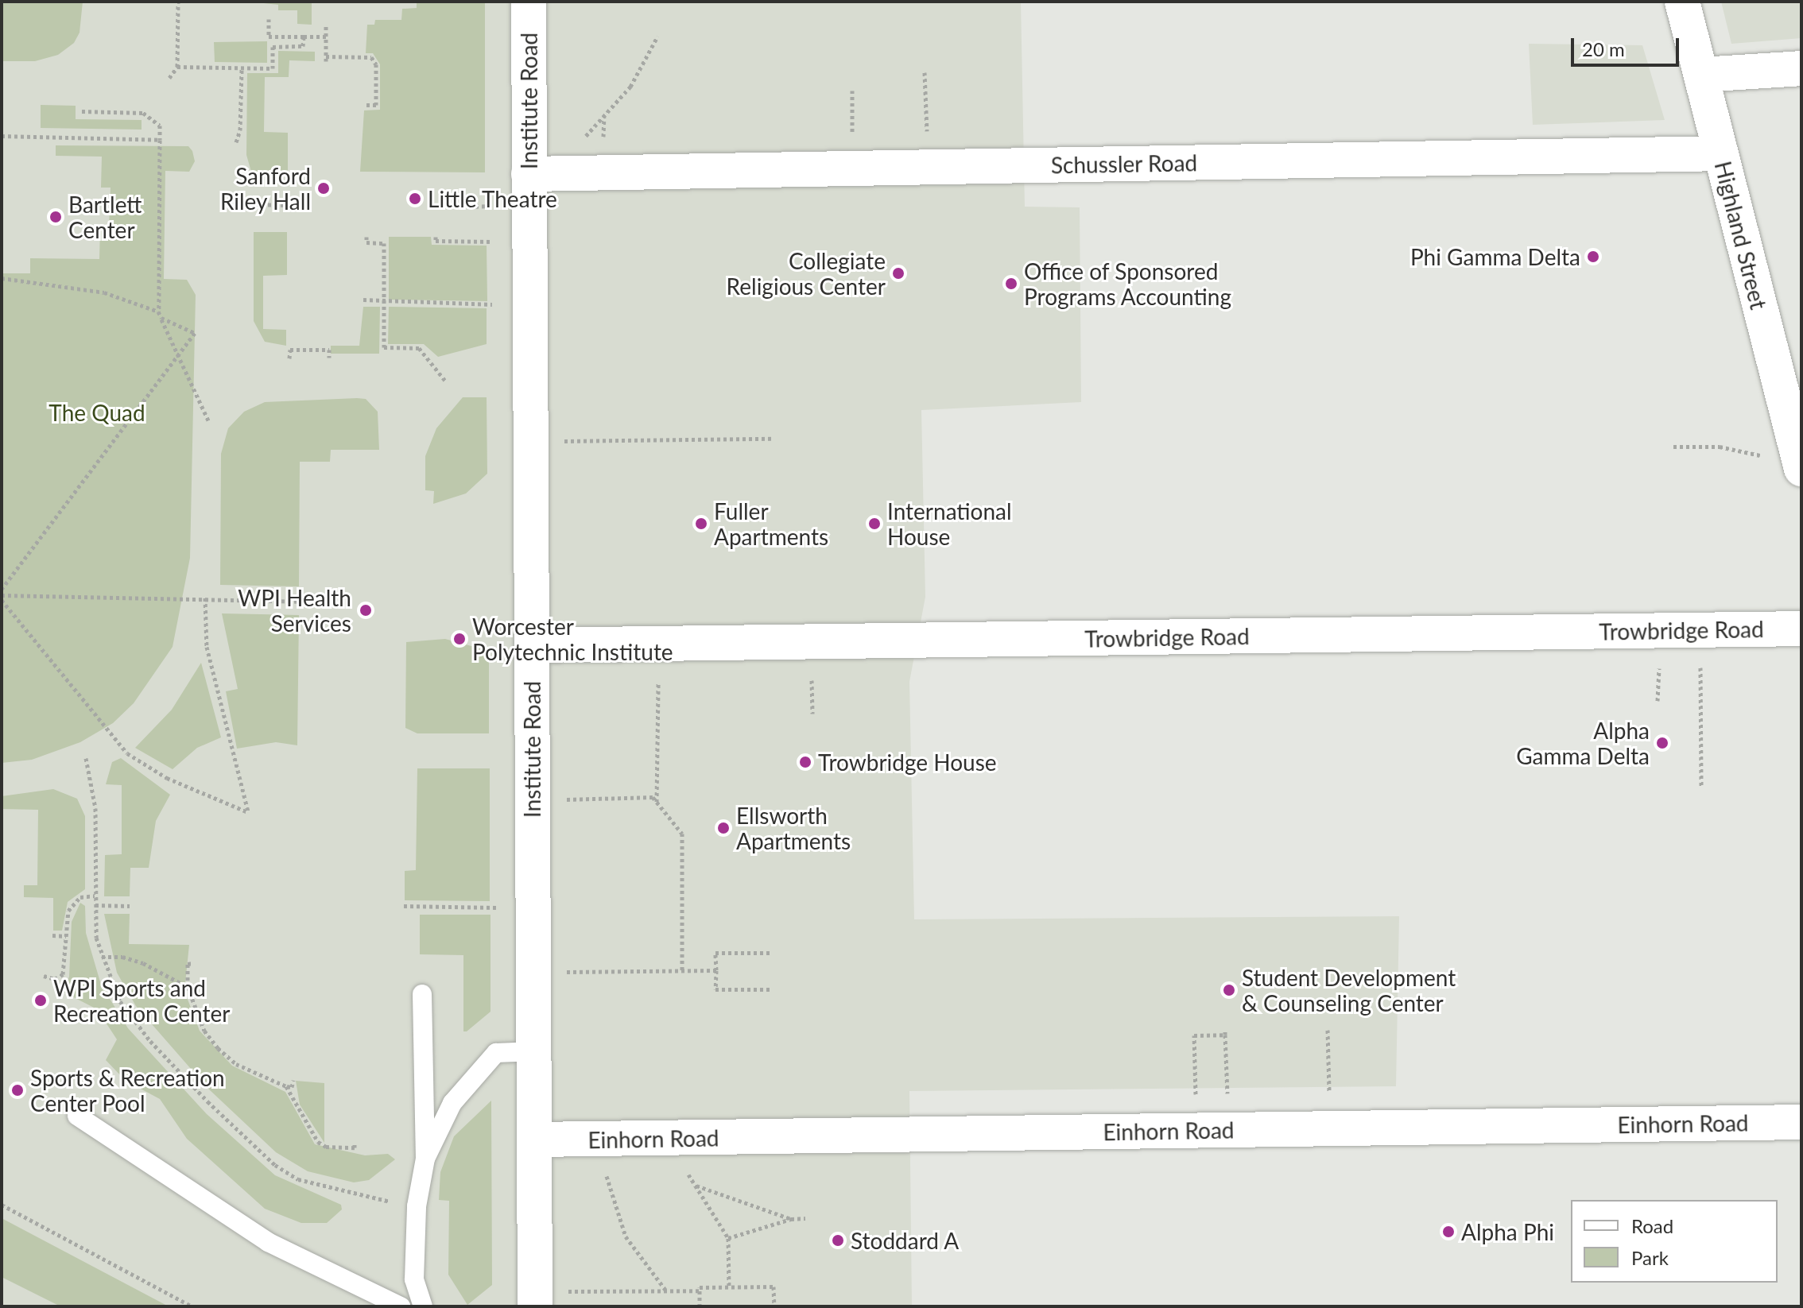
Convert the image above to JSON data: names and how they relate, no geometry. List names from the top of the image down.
{
  "streets": {
    "main road": [
      "Institute Road",
      "Schussler Road",
      "Highland Street",
      "Trowbridge Road",
      "Einhorn Road"
    ]
  },
  "crossings": [
    ["Institute Road", "Schussler Road"],
    ["Institute Road", "Trowbridge Road"],
    ["Institute Road", "Einhorn Road"],
    ["Schussler Road", "Highland Street"]
  ],
  "parks": ["The Quad"],
  "places": [
    "Sanford Riley Hall",
    "Little Theatre",
    "Bartlett Center",
    "Phi Gamma Delta",
    "Collegiate Religious Center",
    "Office of Sponsored Programs Accounting",
    "Fuller Apartments",
    "International House",
    "WPI Health Services",
    "Worcester Polytechnic Institute",
    "Alpha Gamma Delta",
    "Trowbridge House",
    "Ellsworth Apartments",
    "Student Development & Counseling Center",
    "WPI Sports and Recreation Center",
    "Sports & Recreation Center Pool",
    "Alpha Phi",
    "Stoddard A"
  ],
  "legend": ["Road", "Park"],
  "scale_bar": "20 m"
}
